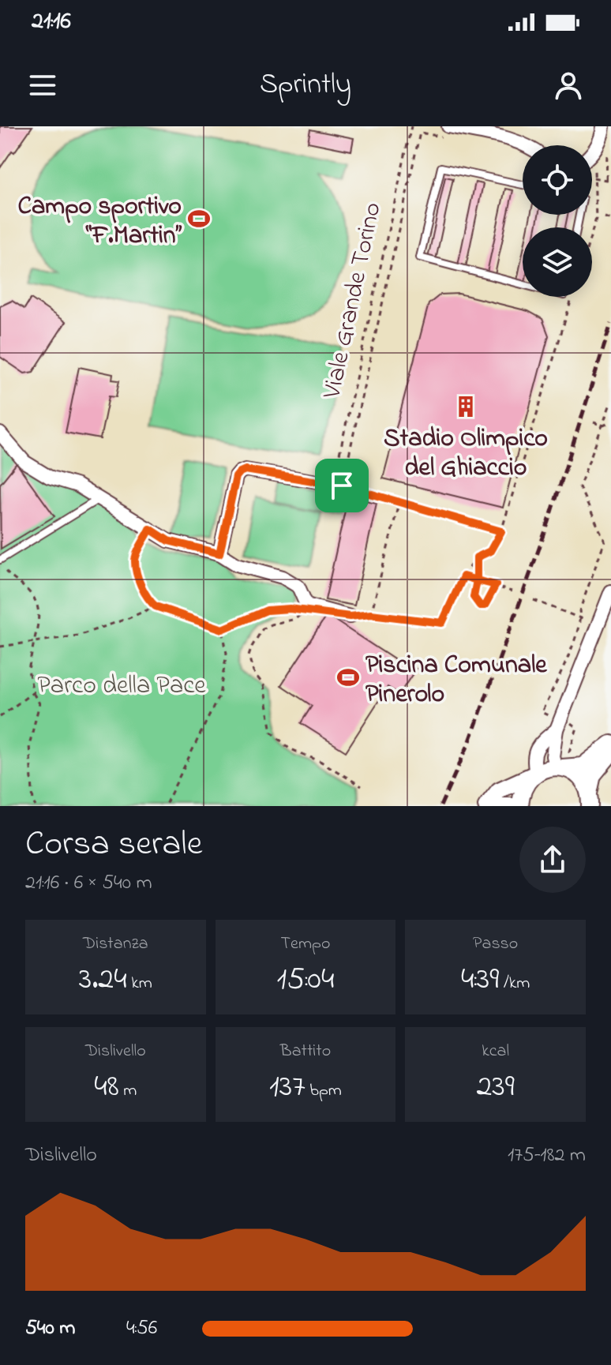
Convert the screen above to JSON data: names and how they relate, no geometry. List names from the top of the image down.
{
  "streets": {
    "path": ["Viale Grande Torino"]
  },
  "parks": ["Parco della Pace"],
  "places": {
    "sports": ["Campo sportivo “F.Martin”", "Piscina Comunale Pinerolo"],
    "building": ["Stadio Olimpico del Ghiaccio"]
  },
  "page": {
    "status": "21:16",
    "header": "Sprintly",
    "heading": ["Corsa serale", "21:16 · 6 × 540 m"],
    "stats": [
      ["Distanza", "3.24 km"],
      ["Tempo", "15:04"],
      ["Passo", "4:39 /km"],
      ["Dislivello", "48 m"],
      ["Battito", "137 bpm"],
      ["kcal", "239"]
    ],
    "chart": ["Dislivello", "175–182 m"],
    "list": [
      {
        "name": "540 m",
        "note": "4:56"
      }
    ]
  }
}
